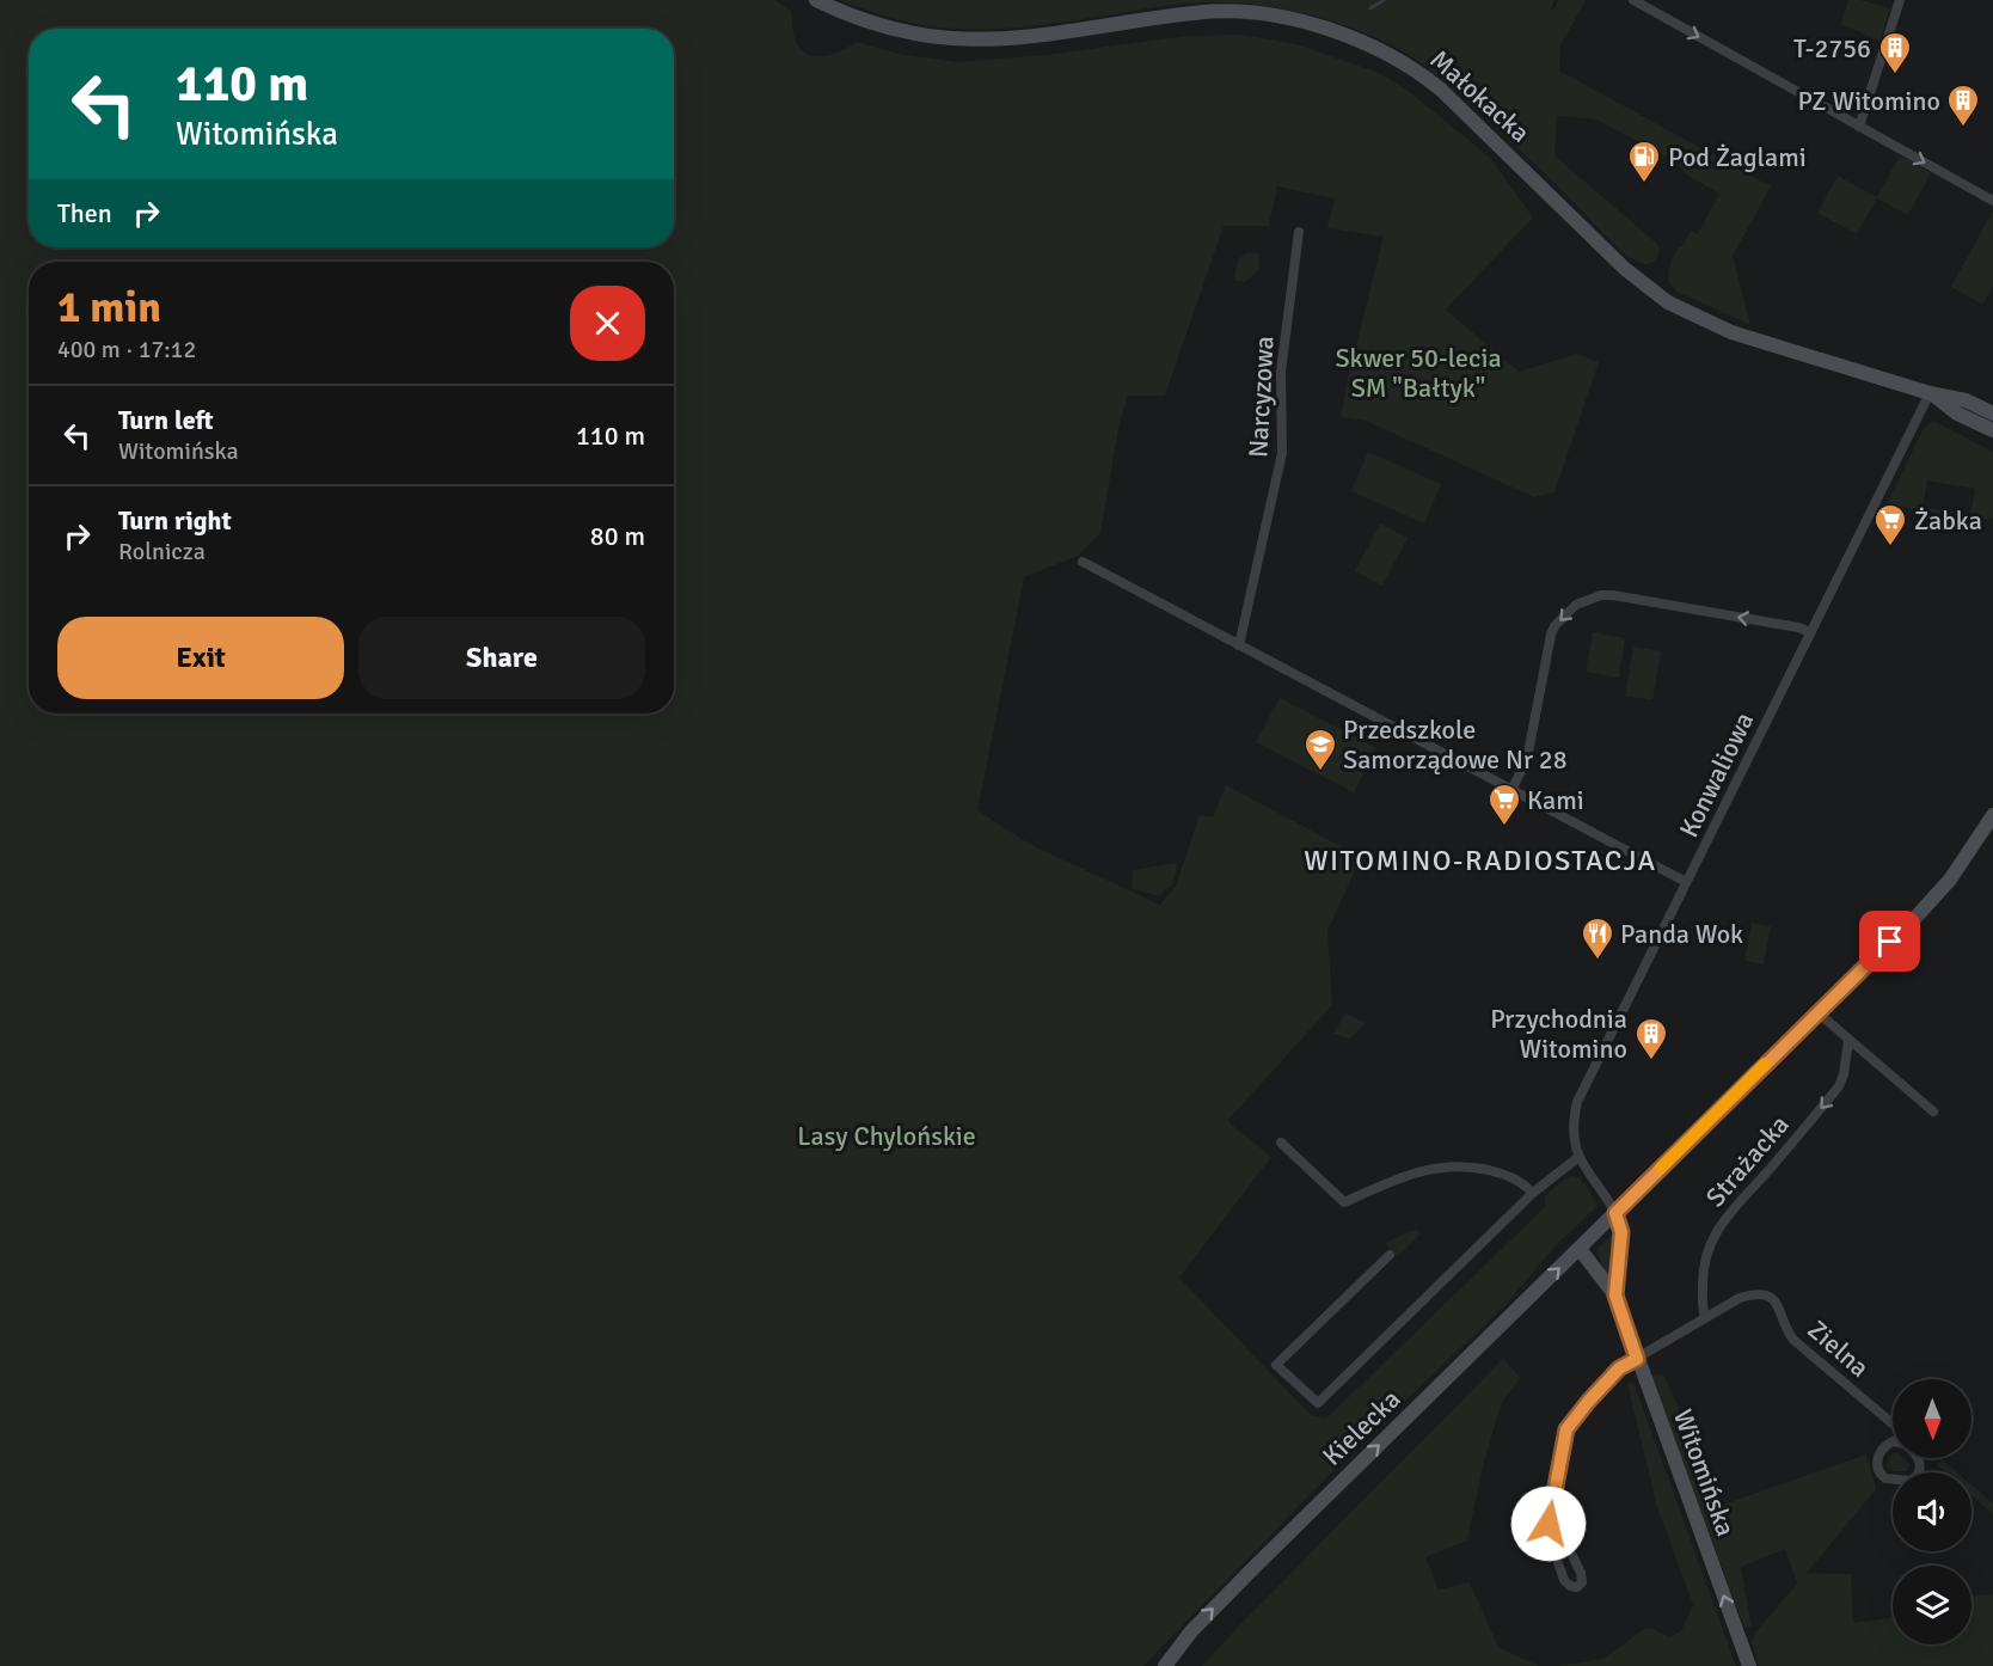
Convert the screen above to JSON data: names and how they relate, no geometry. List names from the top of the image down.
{
  "streets": {
    "main road": ["Małokacka", "Kielecka", "Witomińska"],
    "street": [
      "Narcyzowa",
      "Konwaliowa",
      "Strażacka",
      "Zielna"
    ]
  },
  "crossings": [
    ["Małokacka", "Konwaliowa"],
    ["Konwaliowa", "Kielecka"],
    ["Strażacka", "Zielna"],
    ["Zielna", "Witomińska"],
    ["Kielecka", "Witomińska"]
  ],
  "one_way": ["Strażacka", "Witomińska"],
  "districts": ["WITOMINO-RADIOSTACJA"],
  "parks": ["Skwer 50-lecia SM \"Bałtyk\"", "Lasy Chylońskie"],
  "places": {
    "building": ["T-2756", "PZ Witomino", "Przychodnia Witomino"],
    "fuel station": ["Pod Żaglami"],
    "supermarket": ["Żabka", "Kami"],
    "school or university": ["Przedszkole Samorządowe Nr 28"],
    "restaurant": ["Panda Wok"]
  },
  "north": "bottom",
  "page": {
    "turn": ["110 m", "Witomińska"],
    "then": "Then",
    "heading": ["1 min", "400 m · 17:12"],
    "list": [
      {
        "name": "Turn left",
        "note": "Witomińska",
        "value": "110 m"
      },
      {
        "name": "Turn right",
        "note": "Rolnicza",
        "value": "80 m"
      }
    ],
    "buttons": ["Exit", "Share"]
  }
}
